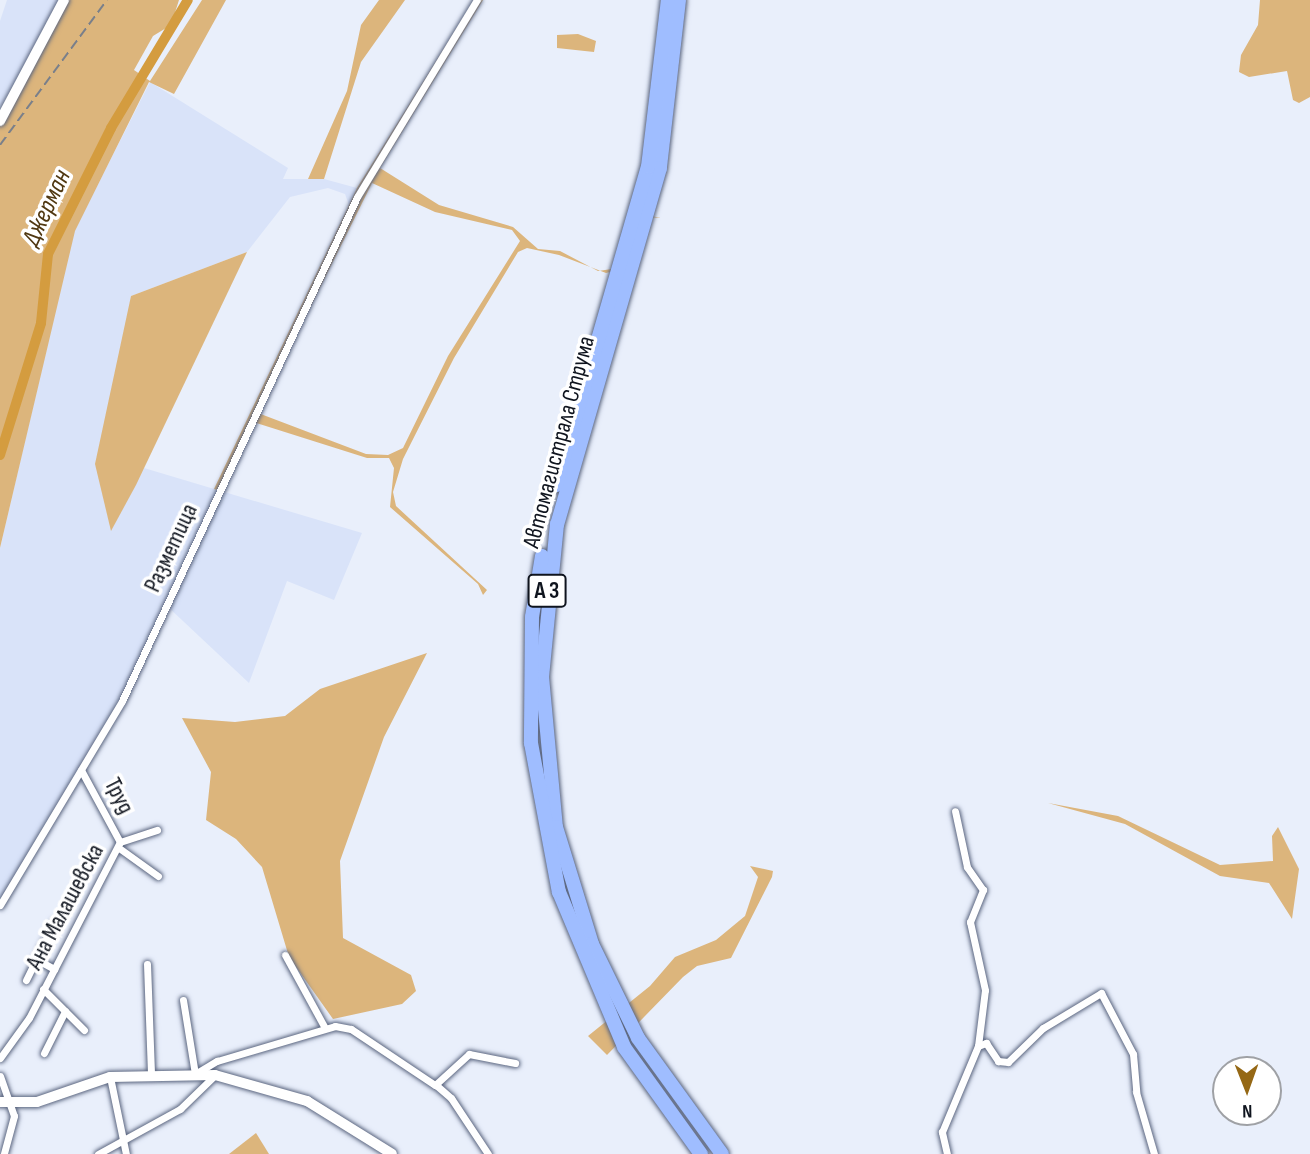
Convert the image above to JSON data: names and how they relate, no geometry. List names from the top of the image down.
{
  "streets": {
    "highway": ["Автомагистрала Струма", "A 3"],
    "street": ["Разметица", "Труд", "Ана Малашевска"]
  },
  "crossings": [
    ["Разметица", "Труд"],
    ["Труд", "Ана Малашевска"]
  ],
  "water": ["Джерман"],
  "north": "bottom"
}
